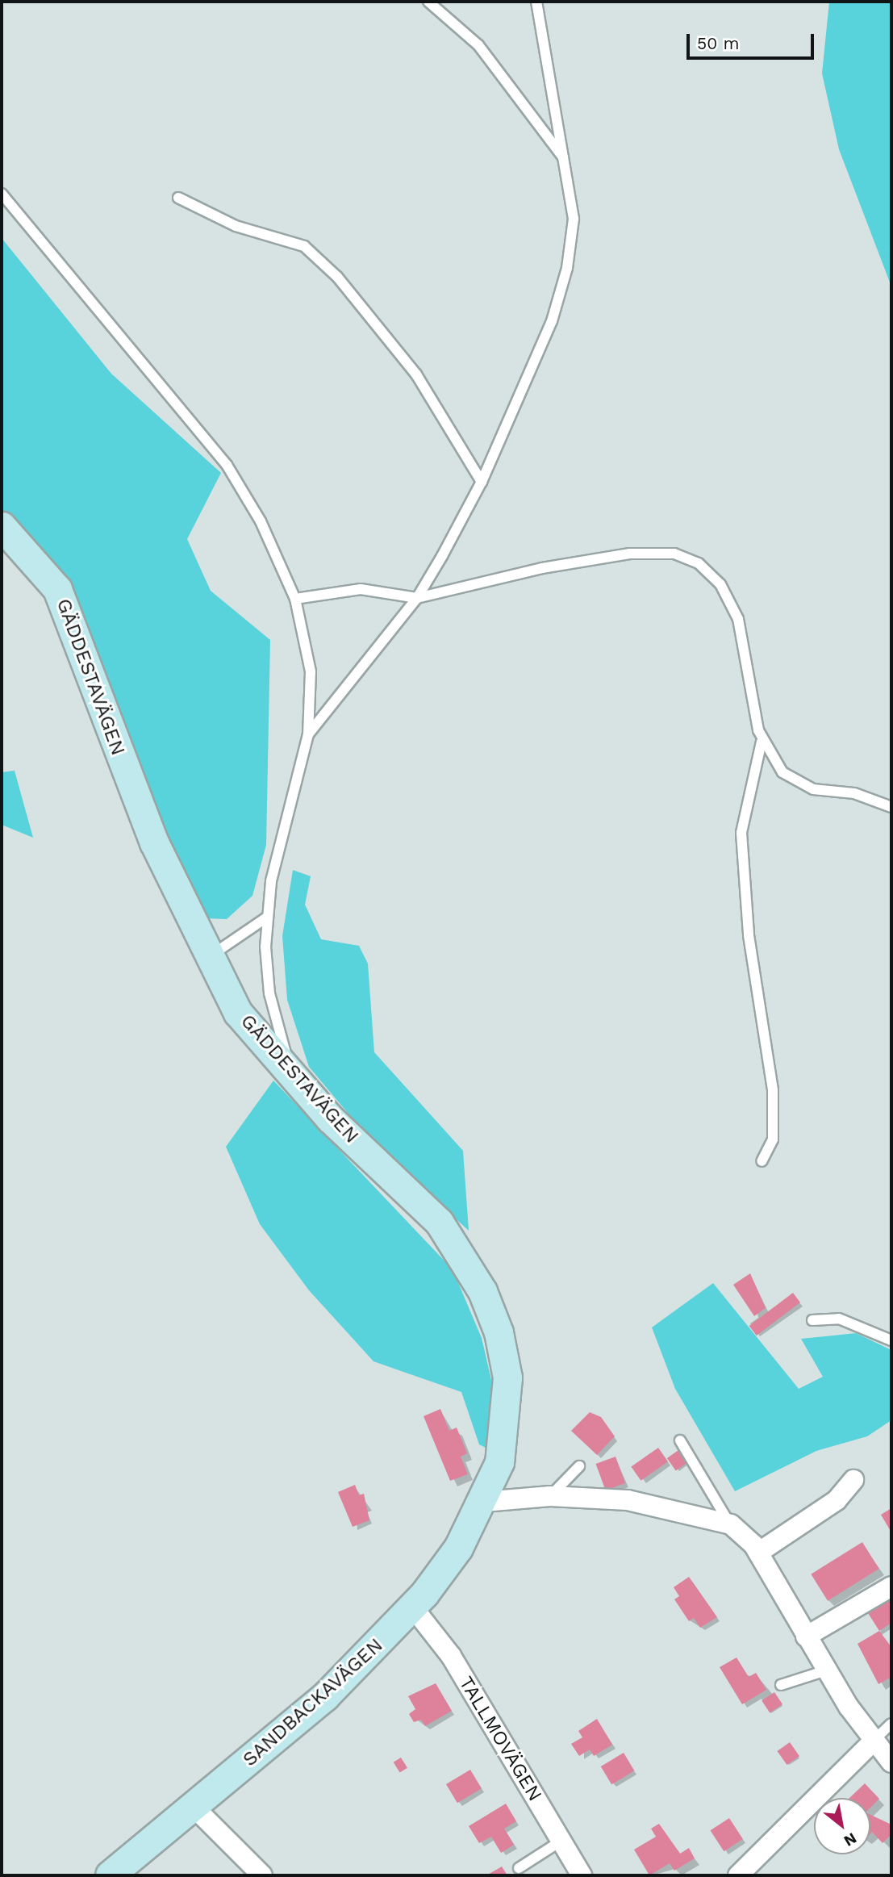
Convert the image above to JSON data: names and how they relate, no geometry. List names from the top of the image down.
{
  "streets": {
    "street": ["GÄDDESTAVÄGEN", "SANDBACKAVÄGEN", "TALLMOVÄGEN"]
  },
  "crossings": [
    ["GÄDDESTAVÄGEN", "SANDBACKAVÄGEN"],
    ["SANDBACKAVÄGEN", "TALLMOVÄGEN"]
  ],
  "scale_bar": "50 m",
  "north": "bottom right"
}
